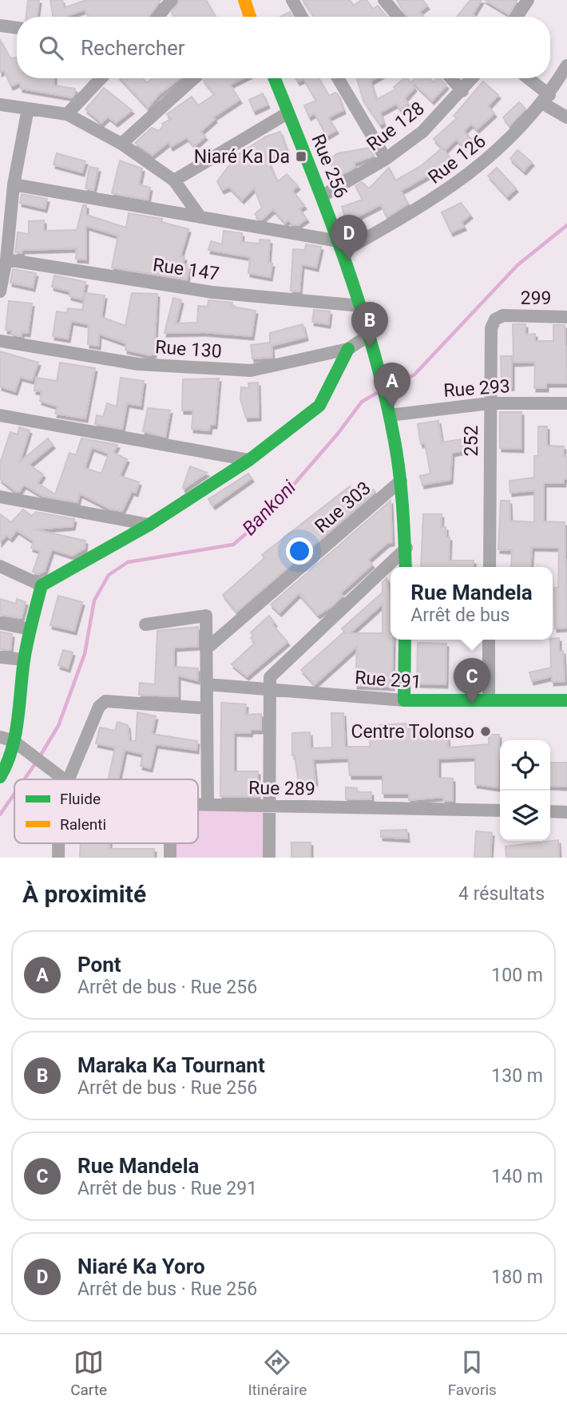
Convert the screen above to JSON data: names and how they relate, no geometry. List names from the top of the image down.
{
  "streets": {
    "street": [
      "Rue 128",
      "Rue 126",
      "Rue 256",
      "Rue 147",
      "299",
      "Rue 130",
      "Rue 293",
      "252",
      "Rue 303",
      "Rue 291",
      "Rue 289"
    ]
  },
  "crossings": [
    ["Rue 128", "Rue 256"],
    ["Rue 126", "Rue 256"],
    ["Rue 256", "Rue 147"],
    ["Rue 256", "Rue 130"],
    ["Rue 256", "Rue 293"],
    ["Rue 256", "Rue 303"],
    ["299", "252"],
    ["Rue 293", "252"]
  ],
  "water": ["Bankoni"],
  "places": {
    "transit": ["Niaré Ka Da"],
    "other": ["Centre Tolonso"]
  },
  "legend": ["Fluide", "Ralenti"],
  "page": {
    "search": "Rechercher",
    "pins": [
      "D",
      "B",
      "A",
      "C"
    ],
    "popup": ["Rue Mandela", "Arrêt de bus"],
    "heading": ["À proximité", "4 résultats"],
    "list": [
      {
        "mark": "A",
        "name": "Pont",
        "note": "Arrêt de bus · Rue 256",
        "value": "100 m"
      },
      {
        "mark": "B",
        "name": "Maraka Ka Tournant",
        "note": "Arrêt de bus · Rue 256",
        "value": "130 m"
      },
      {
        "mark": "C",
        "name": "Rue Mandela",
        "note": "Arrêt de bus · Rue 291",
        "value": "140 m"
      },
      {
        "mark": "D",
        "name": "Niaré Ka Yoro",
        "note": "Arrêt de bus · Rue 256",
        "value": "180 m"
      }
    ],
    "nav": ["Carte", "Itinéraire", "Favoris"]
  }
}
